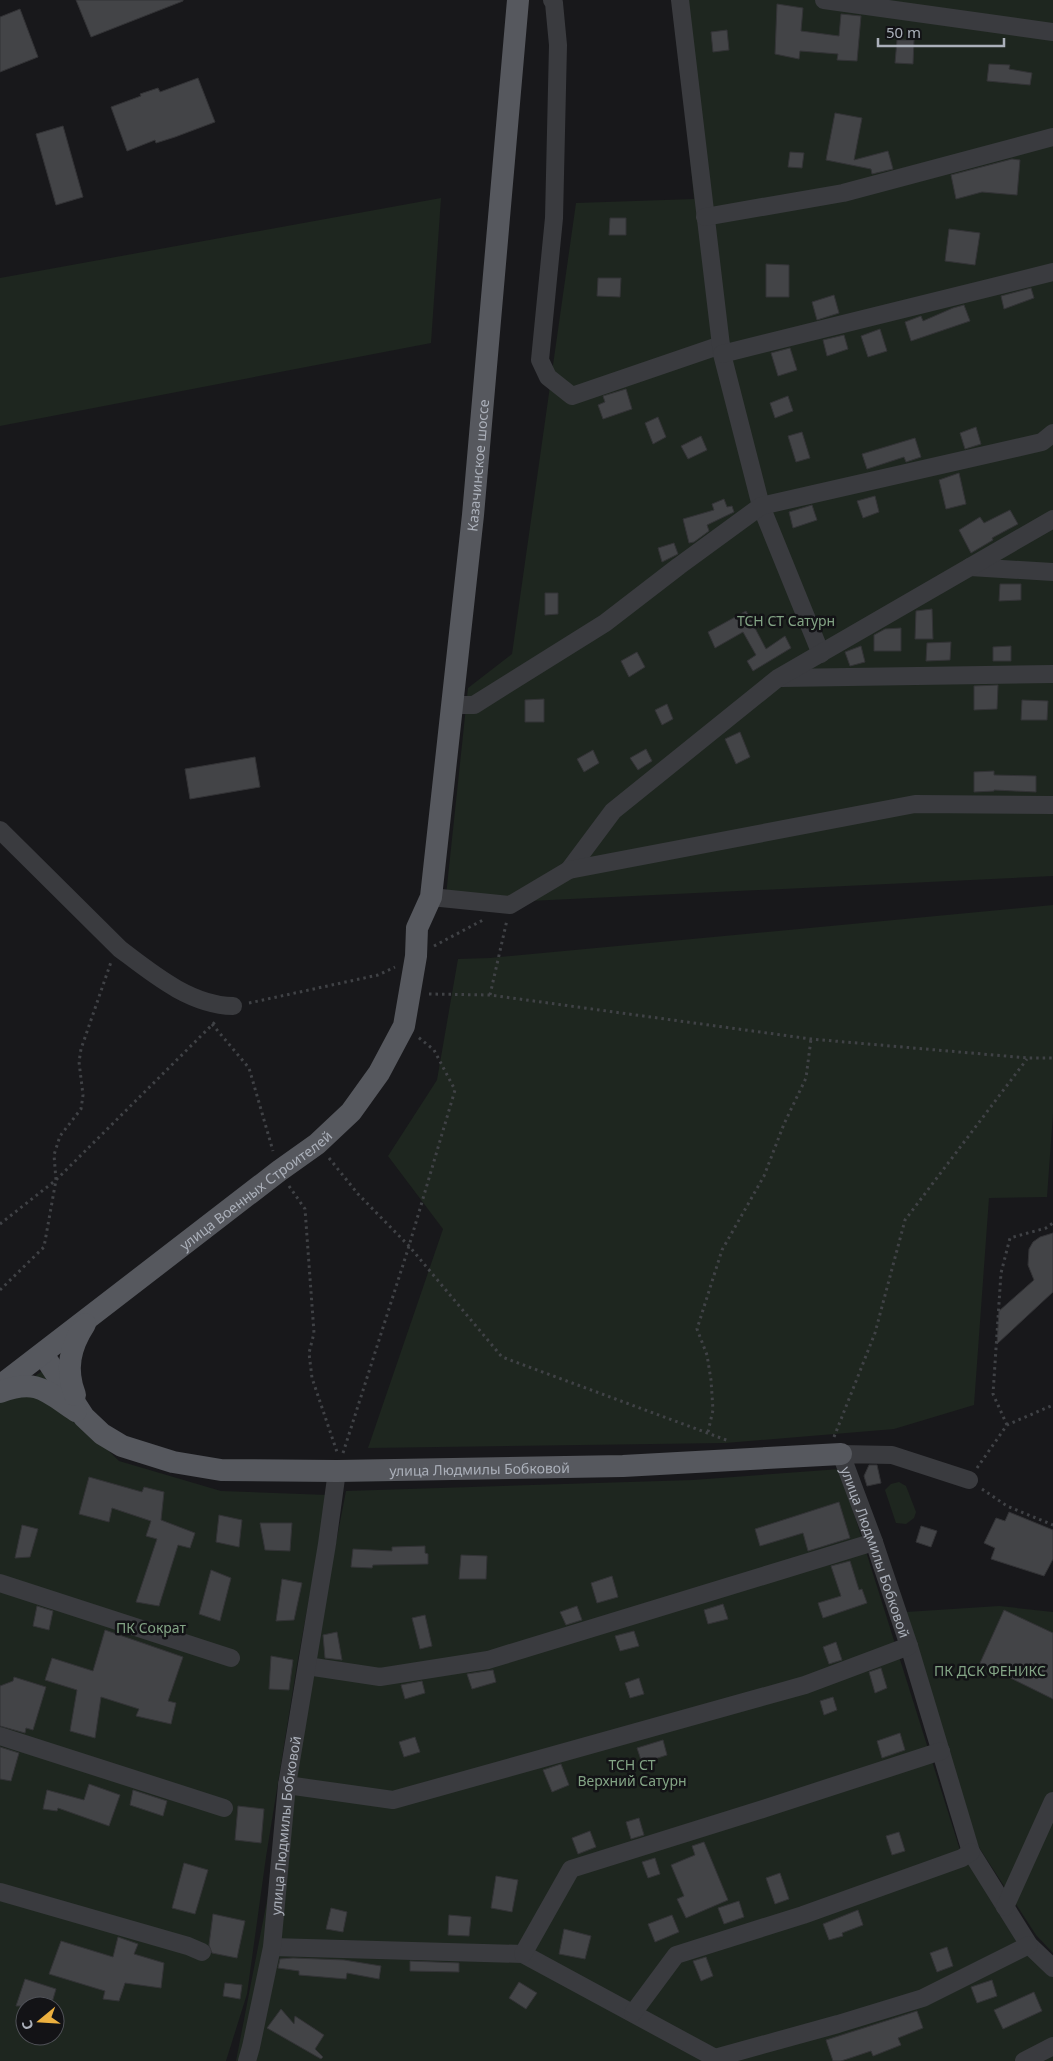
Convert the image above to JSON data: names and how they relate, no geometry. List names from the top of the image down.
{
  "streets": {
    "main road": ["Казачинское шоссе", "улица Военных Строителей", "улица Людмилы Бобковой"]
  },
  "crossings": [
    ["Казачинское шоссе", "улица Военных Строителей"],
    ["улица Военных Строителей", "улица Людмилы Бобковой"]
  ],
  "parks": [
    "ТСН СТ Сатурн",
    "ПК Сократ",
    "ПК ДСК ФЕНИКС",
    "ТСН СТ Верхний Сатурн"
  ],
  "scale_bar": "50 m",
  "north": "left"
}
